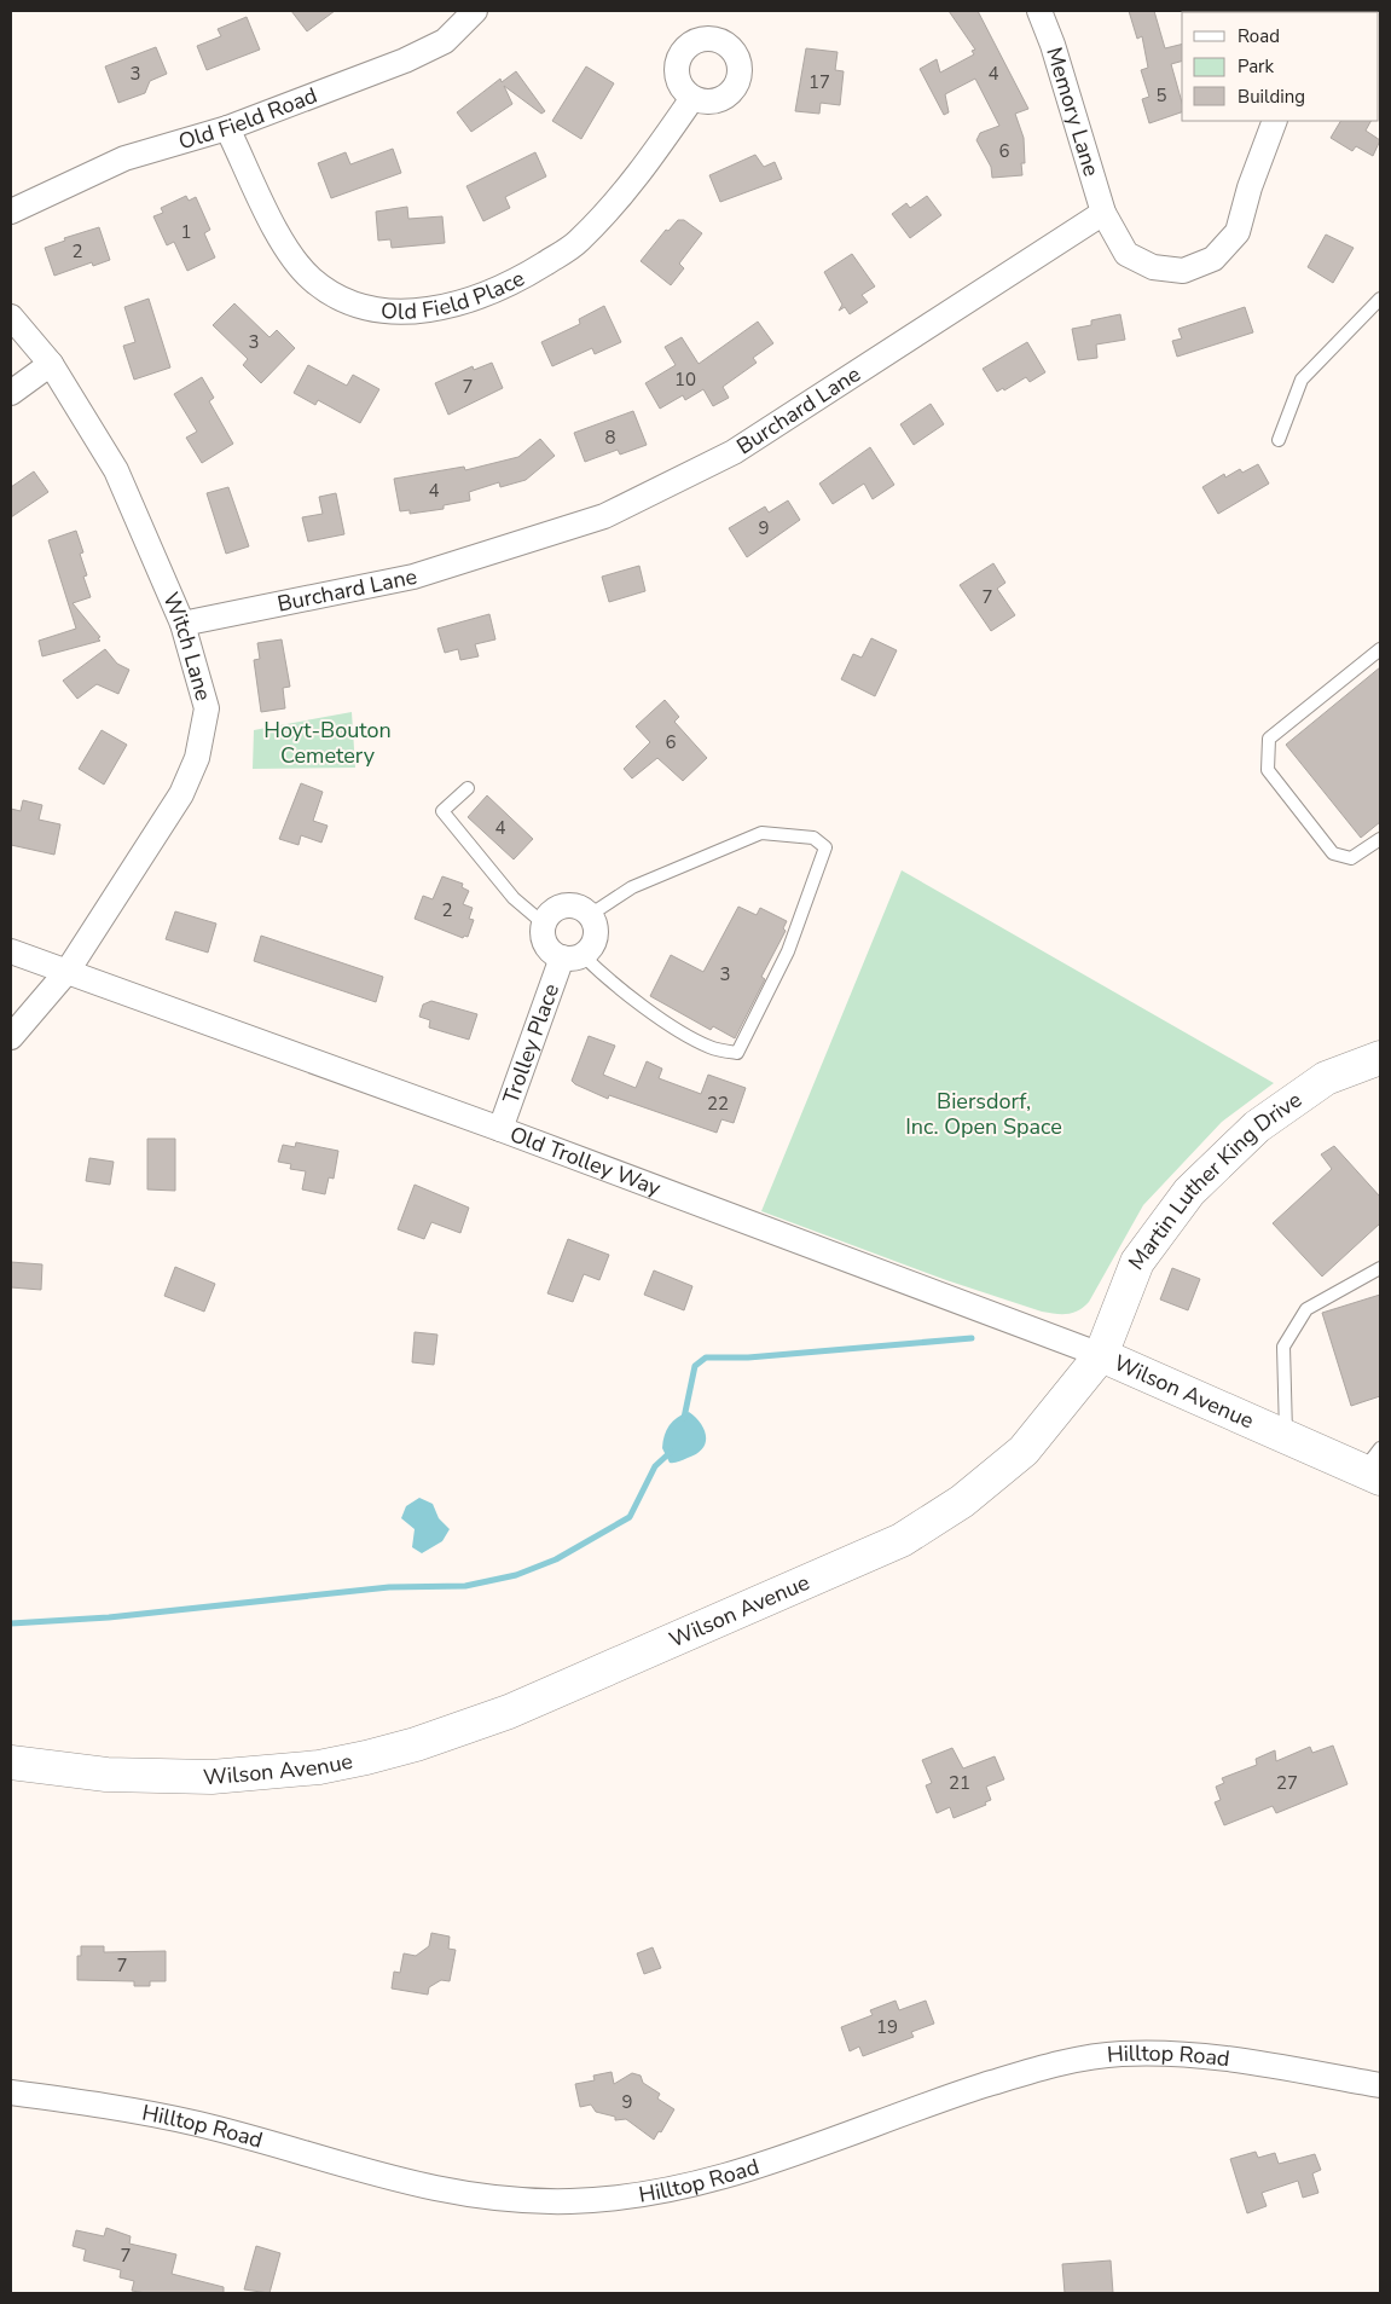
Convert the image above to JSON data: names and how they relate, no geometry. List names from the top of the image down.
{
  "streets": {
    "main road": ["Martin Luther King Drive", "Wilson Avenue"],
    "street": [
      "Memory Lane",
      "Old Field Road",
      "Old Field Place",
      "Burchard Lane",
      "Witch Lane",
      "Trolley Place",
      "Old Trolley Way",
      "Hilltop Road"
    ]
  },
  "crossings": [
    ["Memory Lane", "Burchard Lane"],
    ["Old Field Road", "Old Field Place"],
    ["Burchard Lane", "Witch Lane"],
    ["Witch Lane", "Old Trolley Way"],
    ["Trolley Place", "Old Trolley Way"],
    ["Old Trolley Way", "Martin Luther King Drive"],
    ["Old Trolley Way", "Wilson Avenue"],
    ["Martin Luther King Drive", "Wilson Avenue"]
  ],
  "parks": ["Hoyt-Bouton Cemetery", "Biersdorf, Inc. Open Space"],
  "house_numbers": [
    "3",
    "4",
    "17",
    "5",
    "6",
    "1",
    "2",
    "3",
    "10",
    "7",
    "8",
    "4",
    "9",
    "7",
    "6",
    "4",
    "2",
    "3",
    "22",
    "21",
    "27",
    "7",
    "19",
    "9",
    "7"
  ],
  "legend": ["Road", "Park", "Building"]
}
